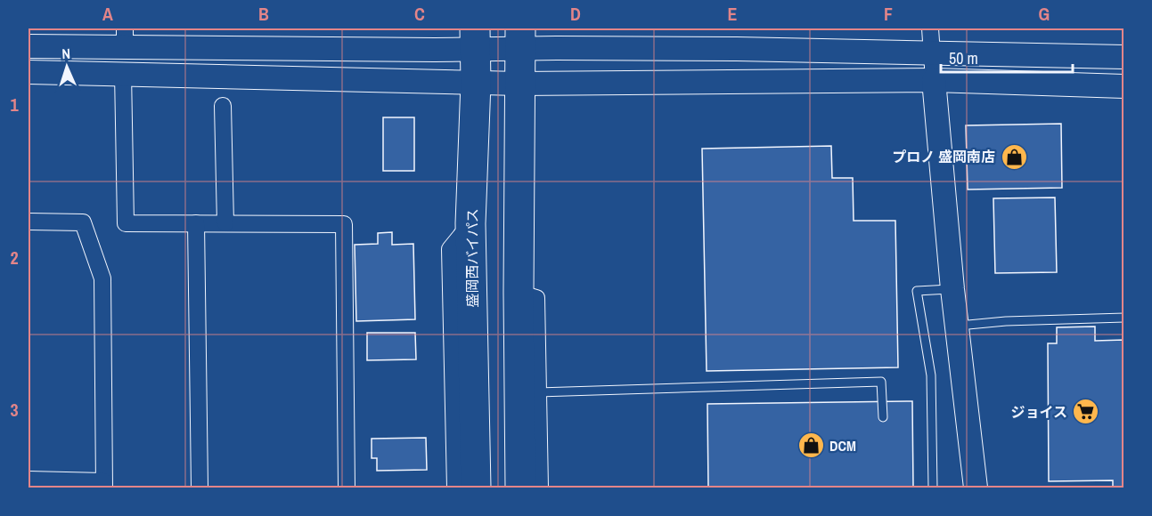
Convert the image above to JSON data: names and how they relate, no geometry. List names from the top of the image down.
{
  "streets": {
    "highway": ["盛岡西バイパス"]
  },
  "places": {
    "shop": ["プロノ 盛岡南店", "DCM"],
    "supermarket": ["ジョイス"]
  },
  "scale_bar": "50 m",
  "north": "top",
  "grid": {
    "columns": [
      "A",
      "B",
      "C",
      "D",
      "E",
      "F",
      "G"
    ],
    "rows": ["1", "2", "3"]
  }
}
